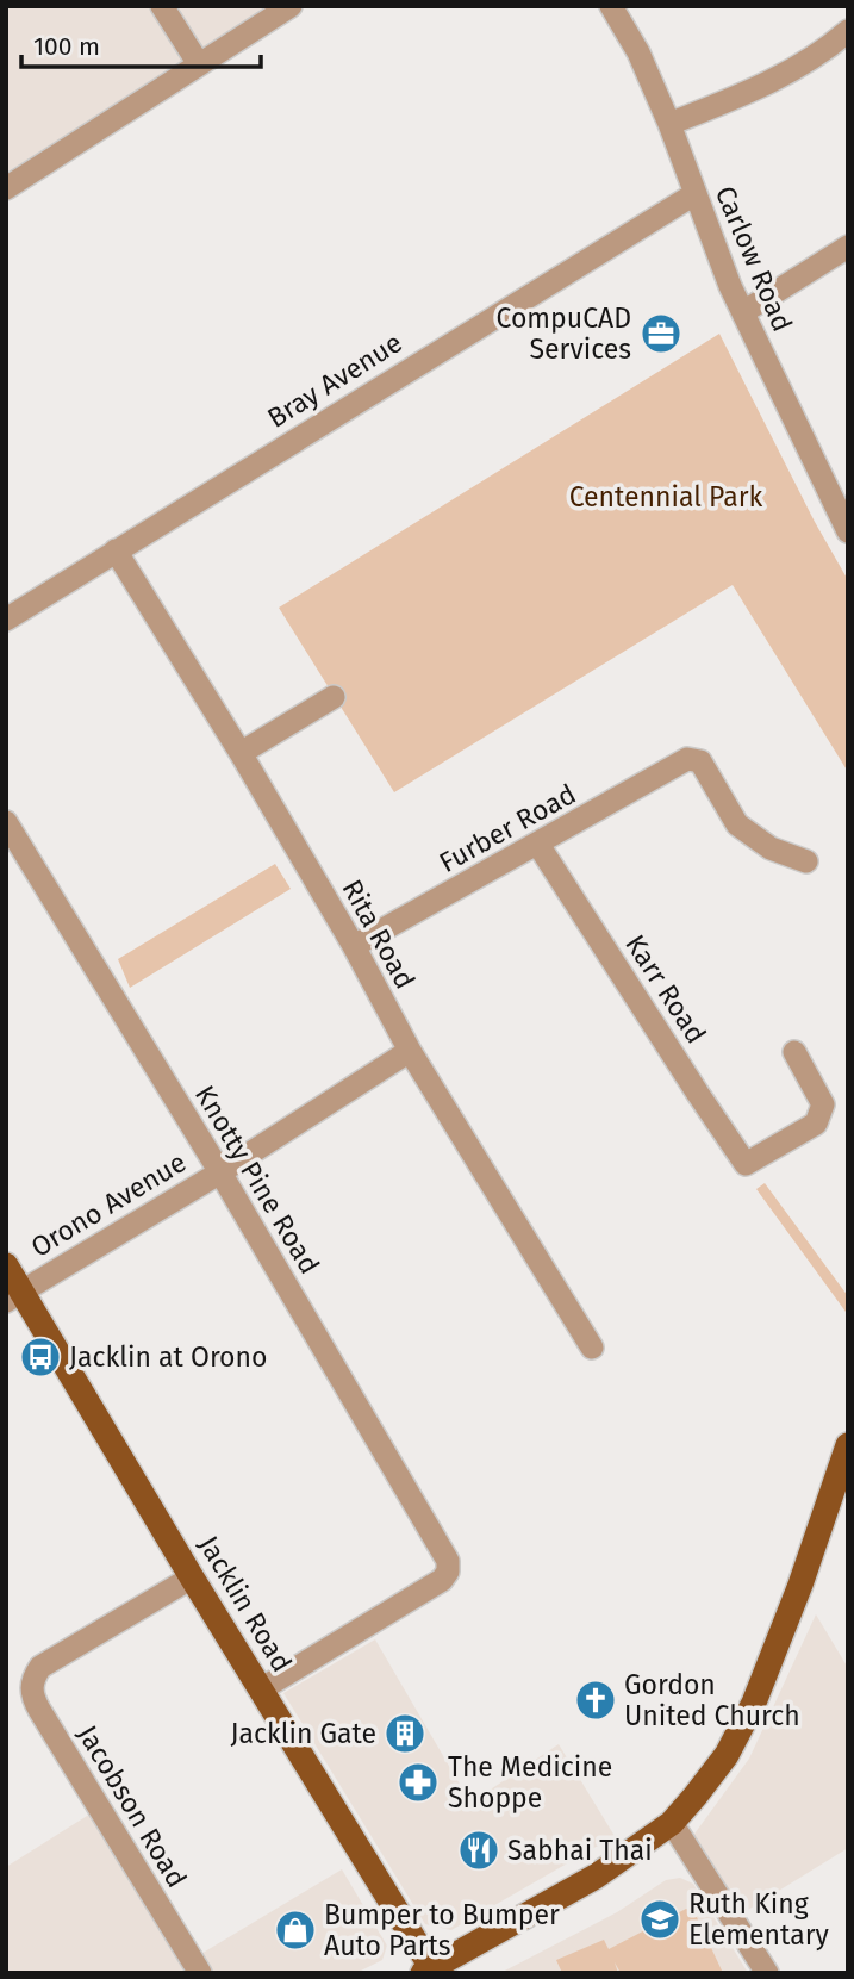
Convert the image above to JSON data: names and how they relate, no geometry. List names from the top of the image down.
{
  "streets": {
    "main road": ["Jacklin Road"],
    "street": [
      "Carlow Road",
      "Bray Avenue",
      "Furber Road",
      "Rita Road",
      "Karr Road",
      "Knotty Pine Road",
      "Orono Avenue",
      "Jacobson Road"
    ]
  },
  "crossings": [
    ["Carlow Road", "Bray Avenue"],
    ["Bray Avenue", "Rita Road"],
    ["Furber Road", "Rita Road"],
    ["Furber Road", "Karr Road"],
    ["Rita Road", "Orono Avenue"],
    ["Knotty Pine Road", "Orono Avenue"],
    ["Knotty Pine Road", "Jacklin Road"],
    ["Orono Avenue", "Jacklin Road"],
    ["Jacklin Road", "Jacobson Road"]
  ],
  "parks": ["Centennial Park"],
  "places": {
    "office": ["CompuCAD Services"],
    "bus stop": ["Jacklin at Orono"],
    "church": ["Gordon United Church"],
    "building": ["Jacklin Gate"],
    "pharmacy": ["The Medicine Shoppe"],
    "restaurant": ["Sabhai Thai"],
    "school or university": ["Ruth King Elementary"],
    "shop": ["Bumper to Bumper Auto Parts"]
  },
  "scale_bar": "100 m"
}
